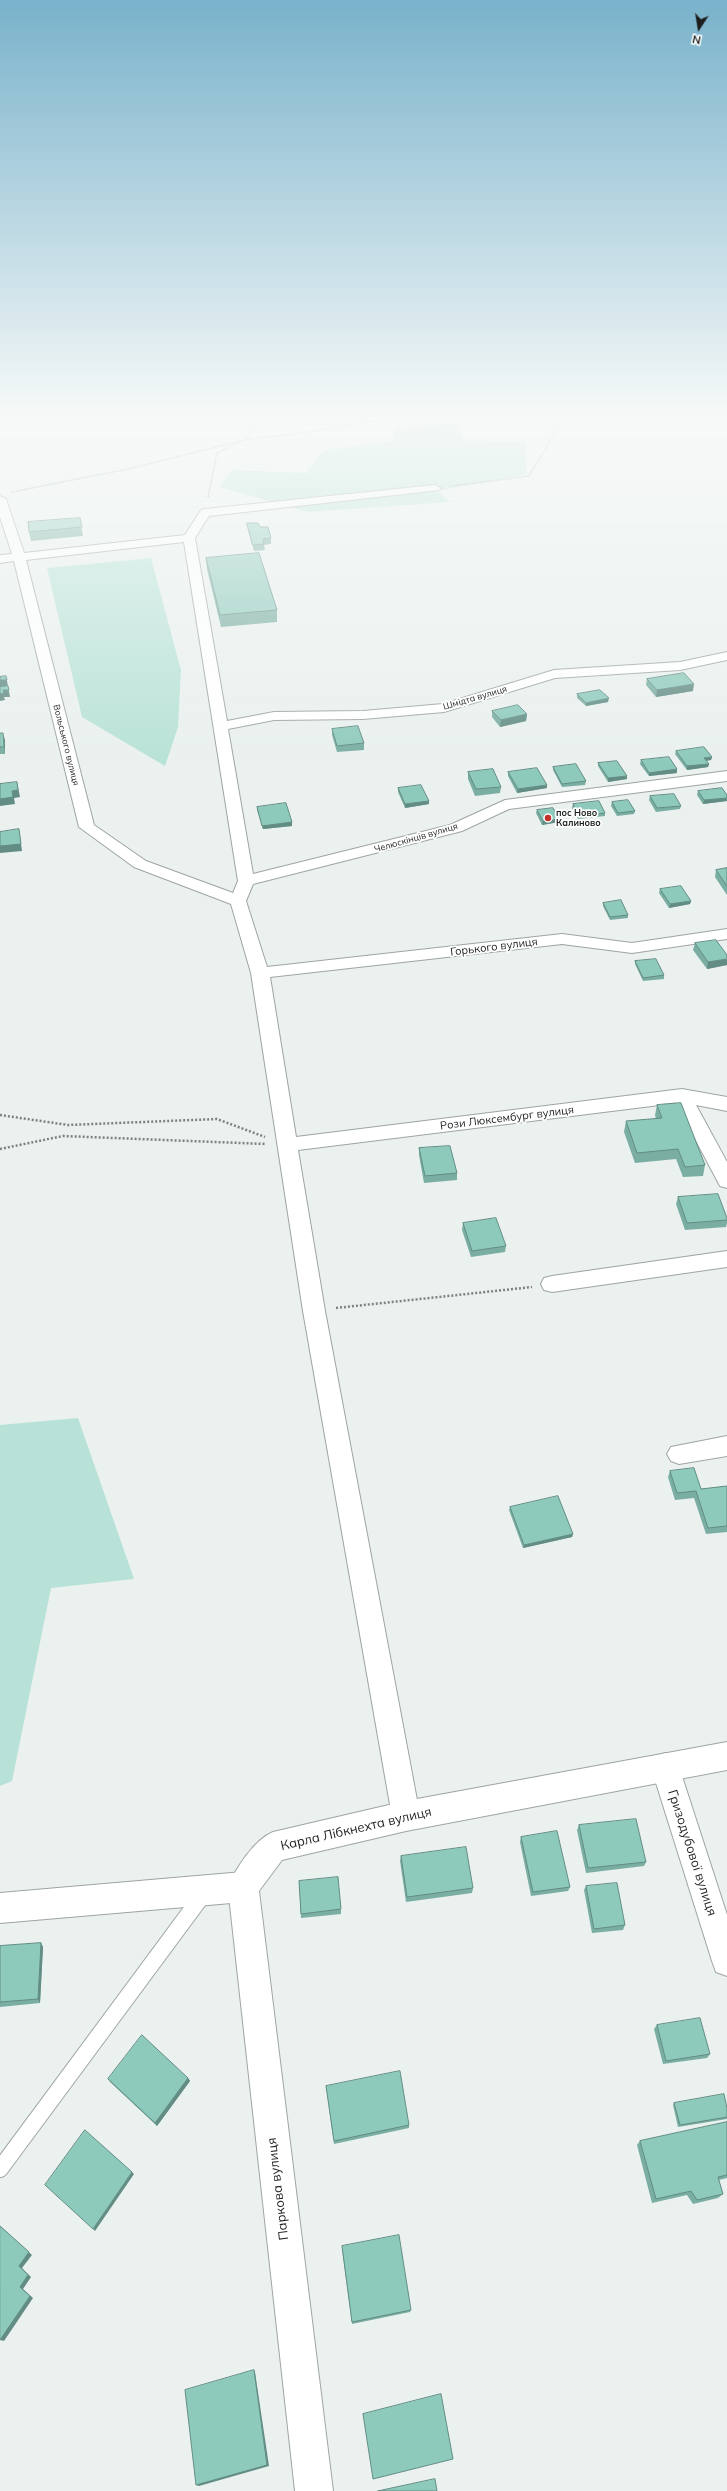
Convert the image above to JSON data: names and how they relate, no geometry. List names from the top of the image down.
{
  "streets": {
    "street": [
      "Шмідта вулиця",
      "Вольського вулиця",
      "Челюскінців вулиця",
      "Горького вулиця",
      "Рози Люксембург вулиця",
      "Карла Лібкнехта вулиця",
      "Гризодубової вулиця",
      "Паркова вулиця"
    ]
  },
  "crossings": [
    ["Карла Лібкнехта вулиця", "Гризодубової вулиця"],
    ["Карла Лібкнехта вулиця", "Паркова вулиця"]
  ],
  "places": ["пос Ново Калиново"],
  "north": "bottom"
}
